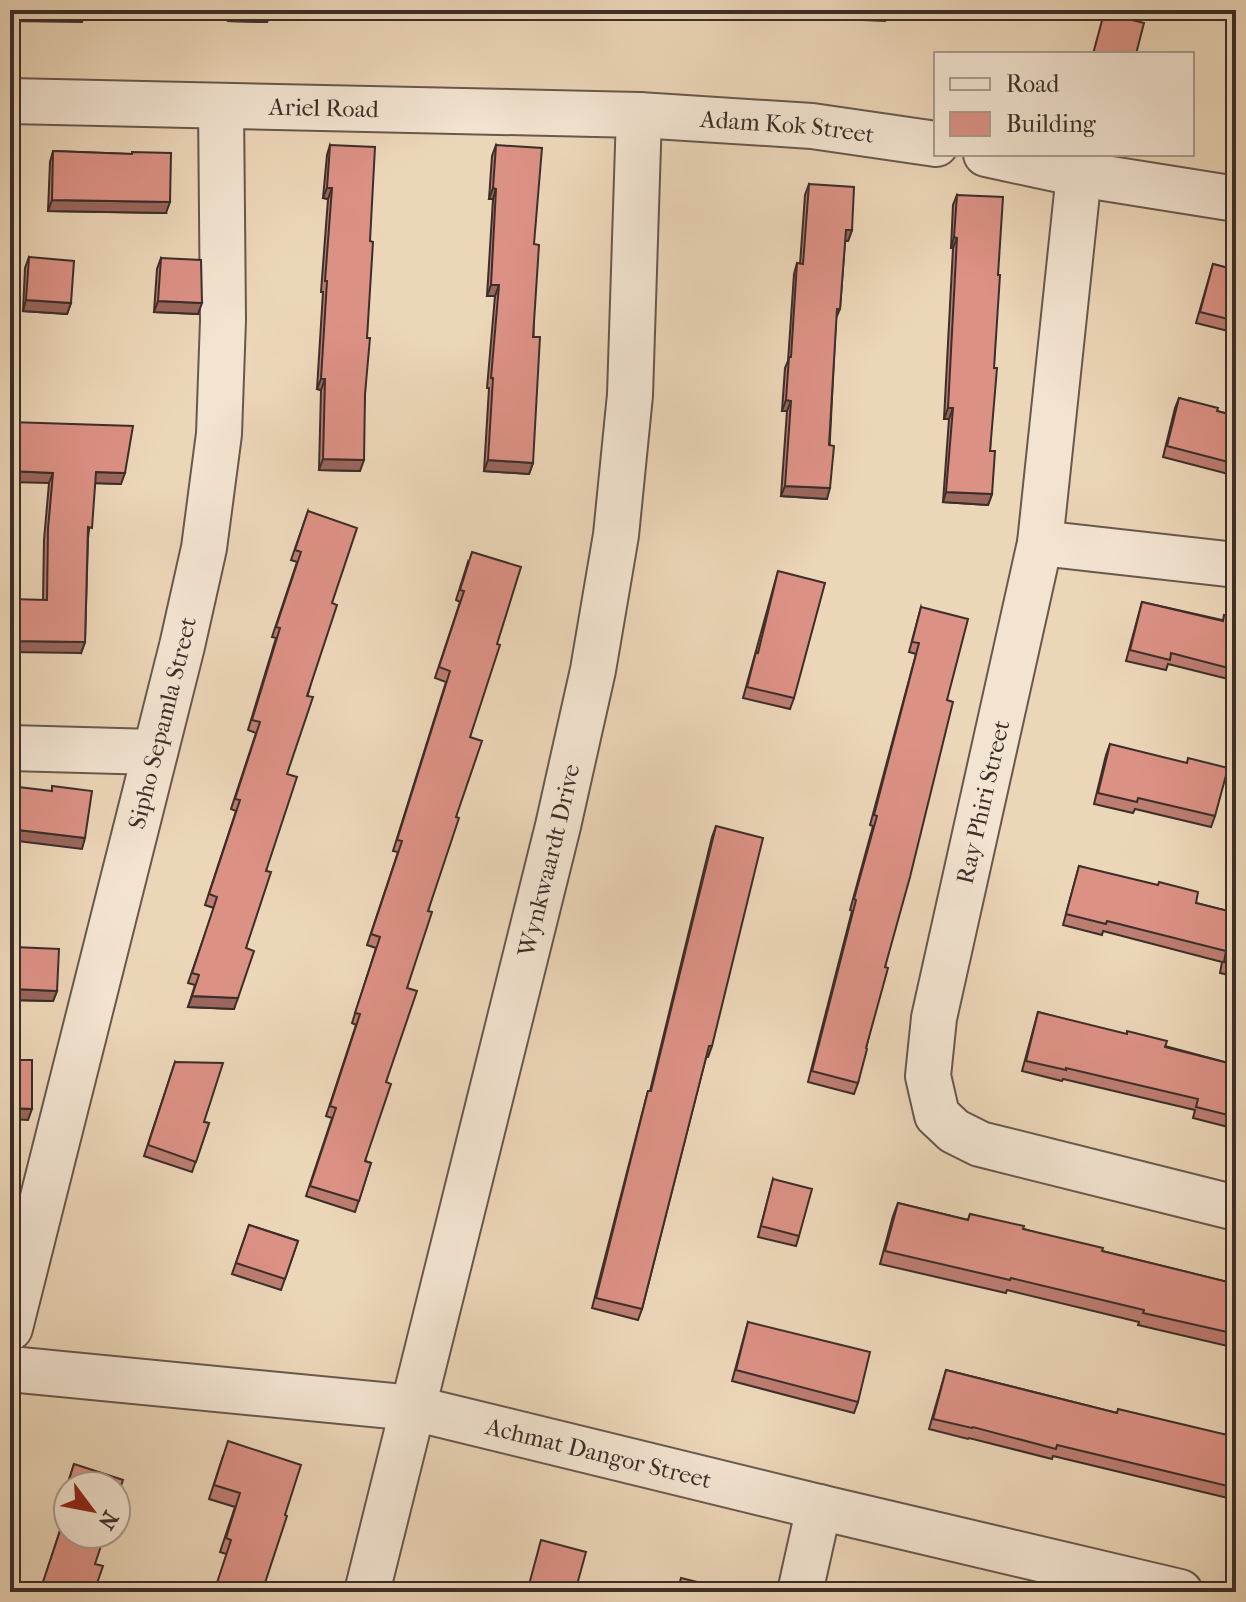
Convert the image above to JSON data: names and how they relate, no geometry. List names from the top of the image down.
{
  "streets": {
    "street": [
      "Ariel Road",
      "Adam Kok Street",
      "Sipho Sepamla Street",
      "Ray Phiri Street",
      "Wynkwaardt Drive",
      "Achmat Dangor Street"
    ]
  },
  "crossings": [
    ["Ariel Road", "Adam Kok Street"],
    ["Ariel Road", "Sipho Sepamla Street"],
    ["Ariel Road", "Wynkwaardt Drive"],
    ["Adam Kok Street", "Wynkwaardt Drive"],
    ["Wynkwaardt Drive", "Achmat Dangor Street"]
  ],
  "legend": ["Road", "Building"],
  "north": "bottom right"
}
